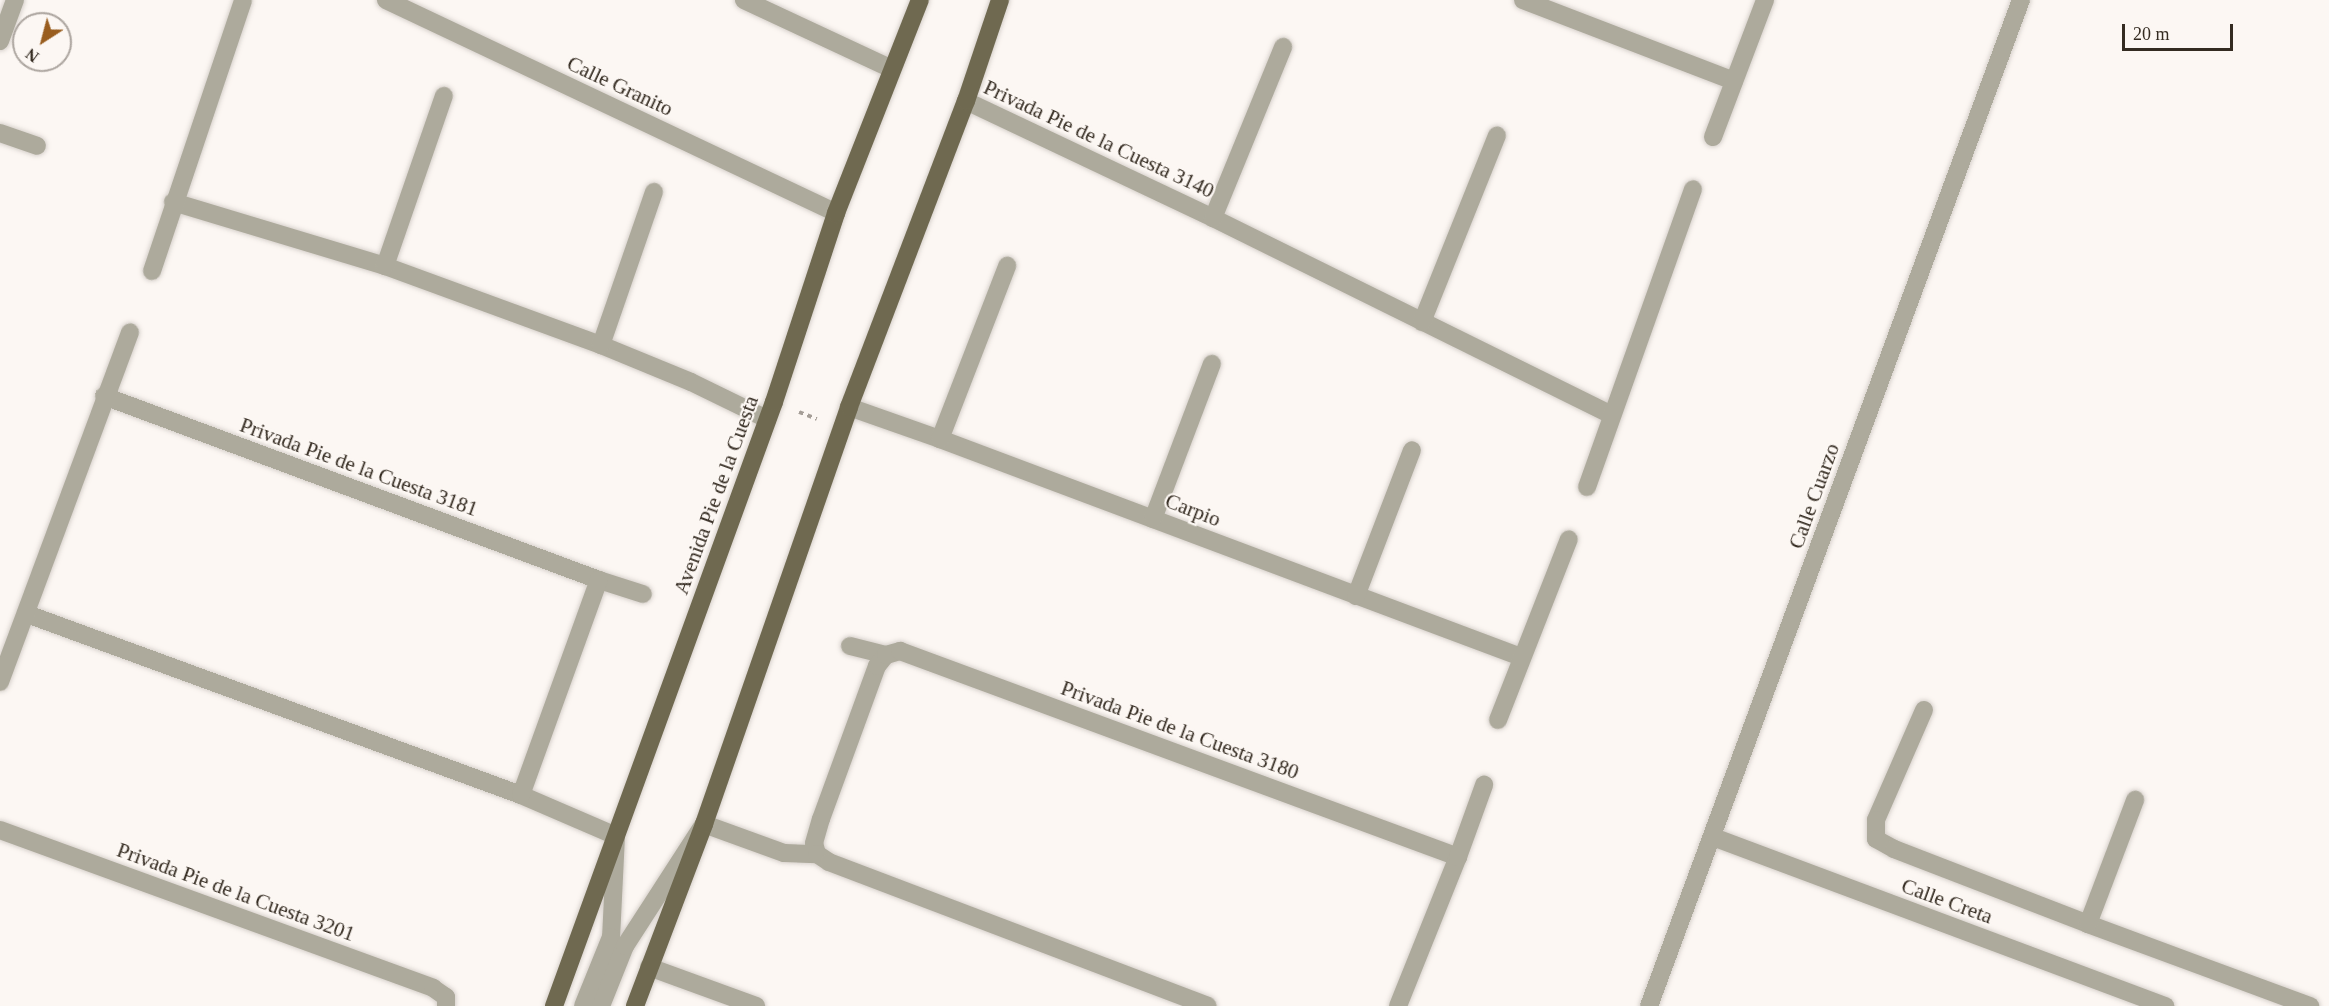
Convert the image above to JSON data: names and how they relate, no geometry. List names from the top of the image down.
{
  "streets": {
    "main road": ["Avenida Pie de la Cuesta"],
    "street": [
      "Calle Granito",
      "Privada Pie de la Cuesta 3140",
      "Privada Pie de la Cuesta 3181",
      "Calle Cuarzo",
      "Carpio",
      "Privada Pie de la Cuesta 3180",
      "Privada Pie de la Cuesta 3201",
      "Calle Creta"
    ]
  },
  "crossings": [
    ["Calle Granito", "Avenida Pie de la Cuesta"],
    ["Calle Cuarzo", "Calle Creta"]
  ],
  "scale_bar": "20 m",
  "north": "bottom left"
}
